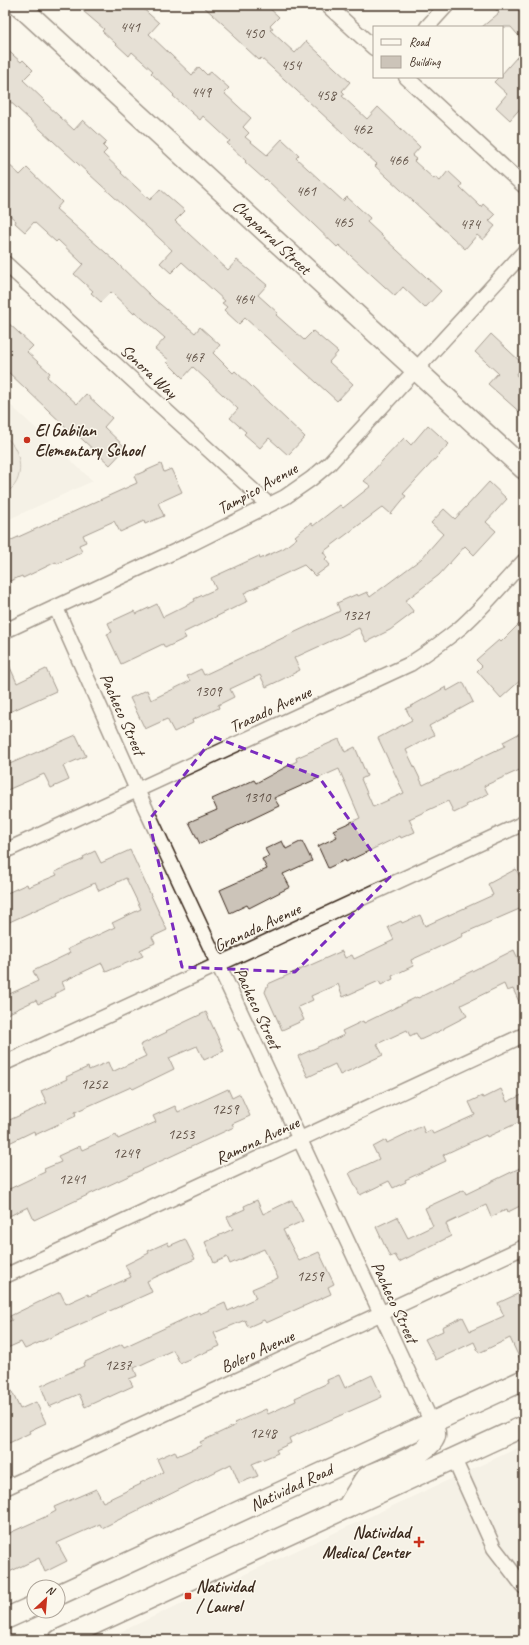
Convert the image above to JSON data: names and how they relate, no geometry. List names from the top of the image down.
{
  "streets": {
    "main road": ["Chaparral Street", "Natividad Road"],
    "street": [
      "Sonora Way",
      "Tampico Avenue",
      "Trazado Avenue",
      "Pacheco Street",
      "Granada Avenue",
      "Ramona Avenue",
      "Bolero Avenue"
    ]
  },
  "crossings": [
    ["Chaparral Street", "Tampico Avenue"],
    ["Sonora Way", "Tampico Avenue"],
    ["Tampico Avenue", "Pacheco Street"],
    ["Trazado Avenue", "Pacheco Street"],
    ["Pacheco Street", "Granada Avenue"],
    ["Pacheco Street", "Ramona Avenue"],
    ["Pacheco Street", "Bolero Avenue"],
    ["Pacheco Street", "Natividad Road"]
  ],
  "places": {
    "other": ["El Gabilan Elementary School"],
    "health": ["Natividad Medical Center"],
    "transit": ["Natividad / Laurel"]
  },
  "house_numbers": [
    "441",
    "450",
    "454",
    "449",
    "458",
    "462",
    "466",
    "461",
    "465",
    "474",
    "464",
    "467",
    "1321",
    "1309",
    "1310",
    "1252",
    "1259",
    "1253",
    "1249",
    "1241",
    "1259",
    "1237",
    "1248"
  ],
  "legend": ["Road", "Building"],
  "north": "top right"
}
